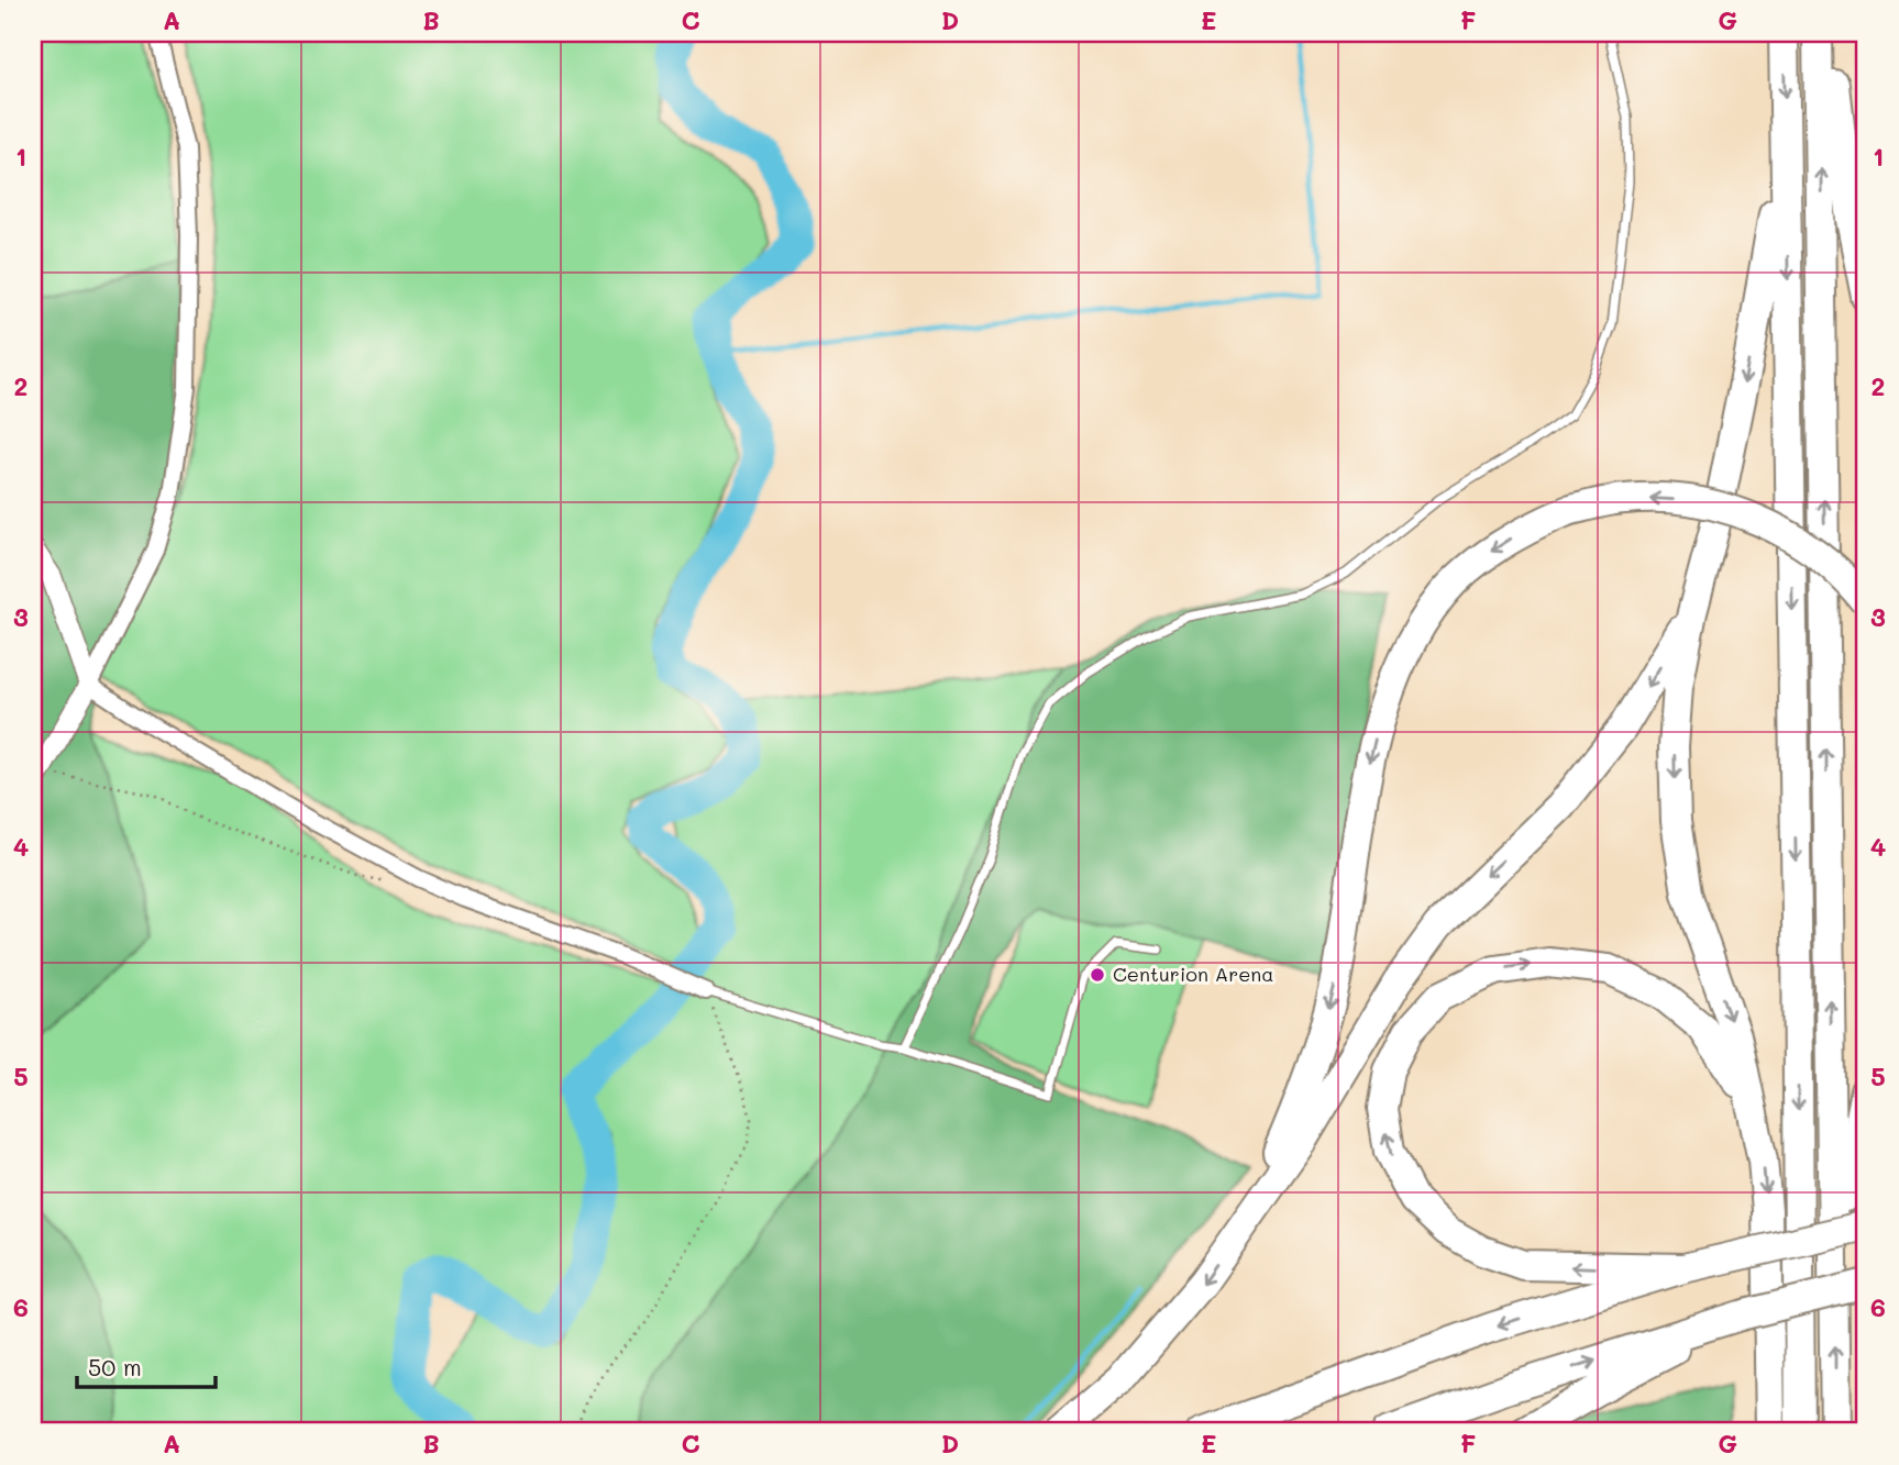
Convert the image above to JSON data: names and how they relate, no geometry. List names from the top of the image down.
{
  "places": ["Centurion Arena"],
  "scale_bar": "50 m",
  "grid": {
    "columns": [
      "A",
      "B",
      "C",
      "D",
      "E",
      "F",
      "G"
    ],
    "rows": [
      "1",
      "2",
      "3",
      "4",
      "5",
      "6"
    ]
  }
}
